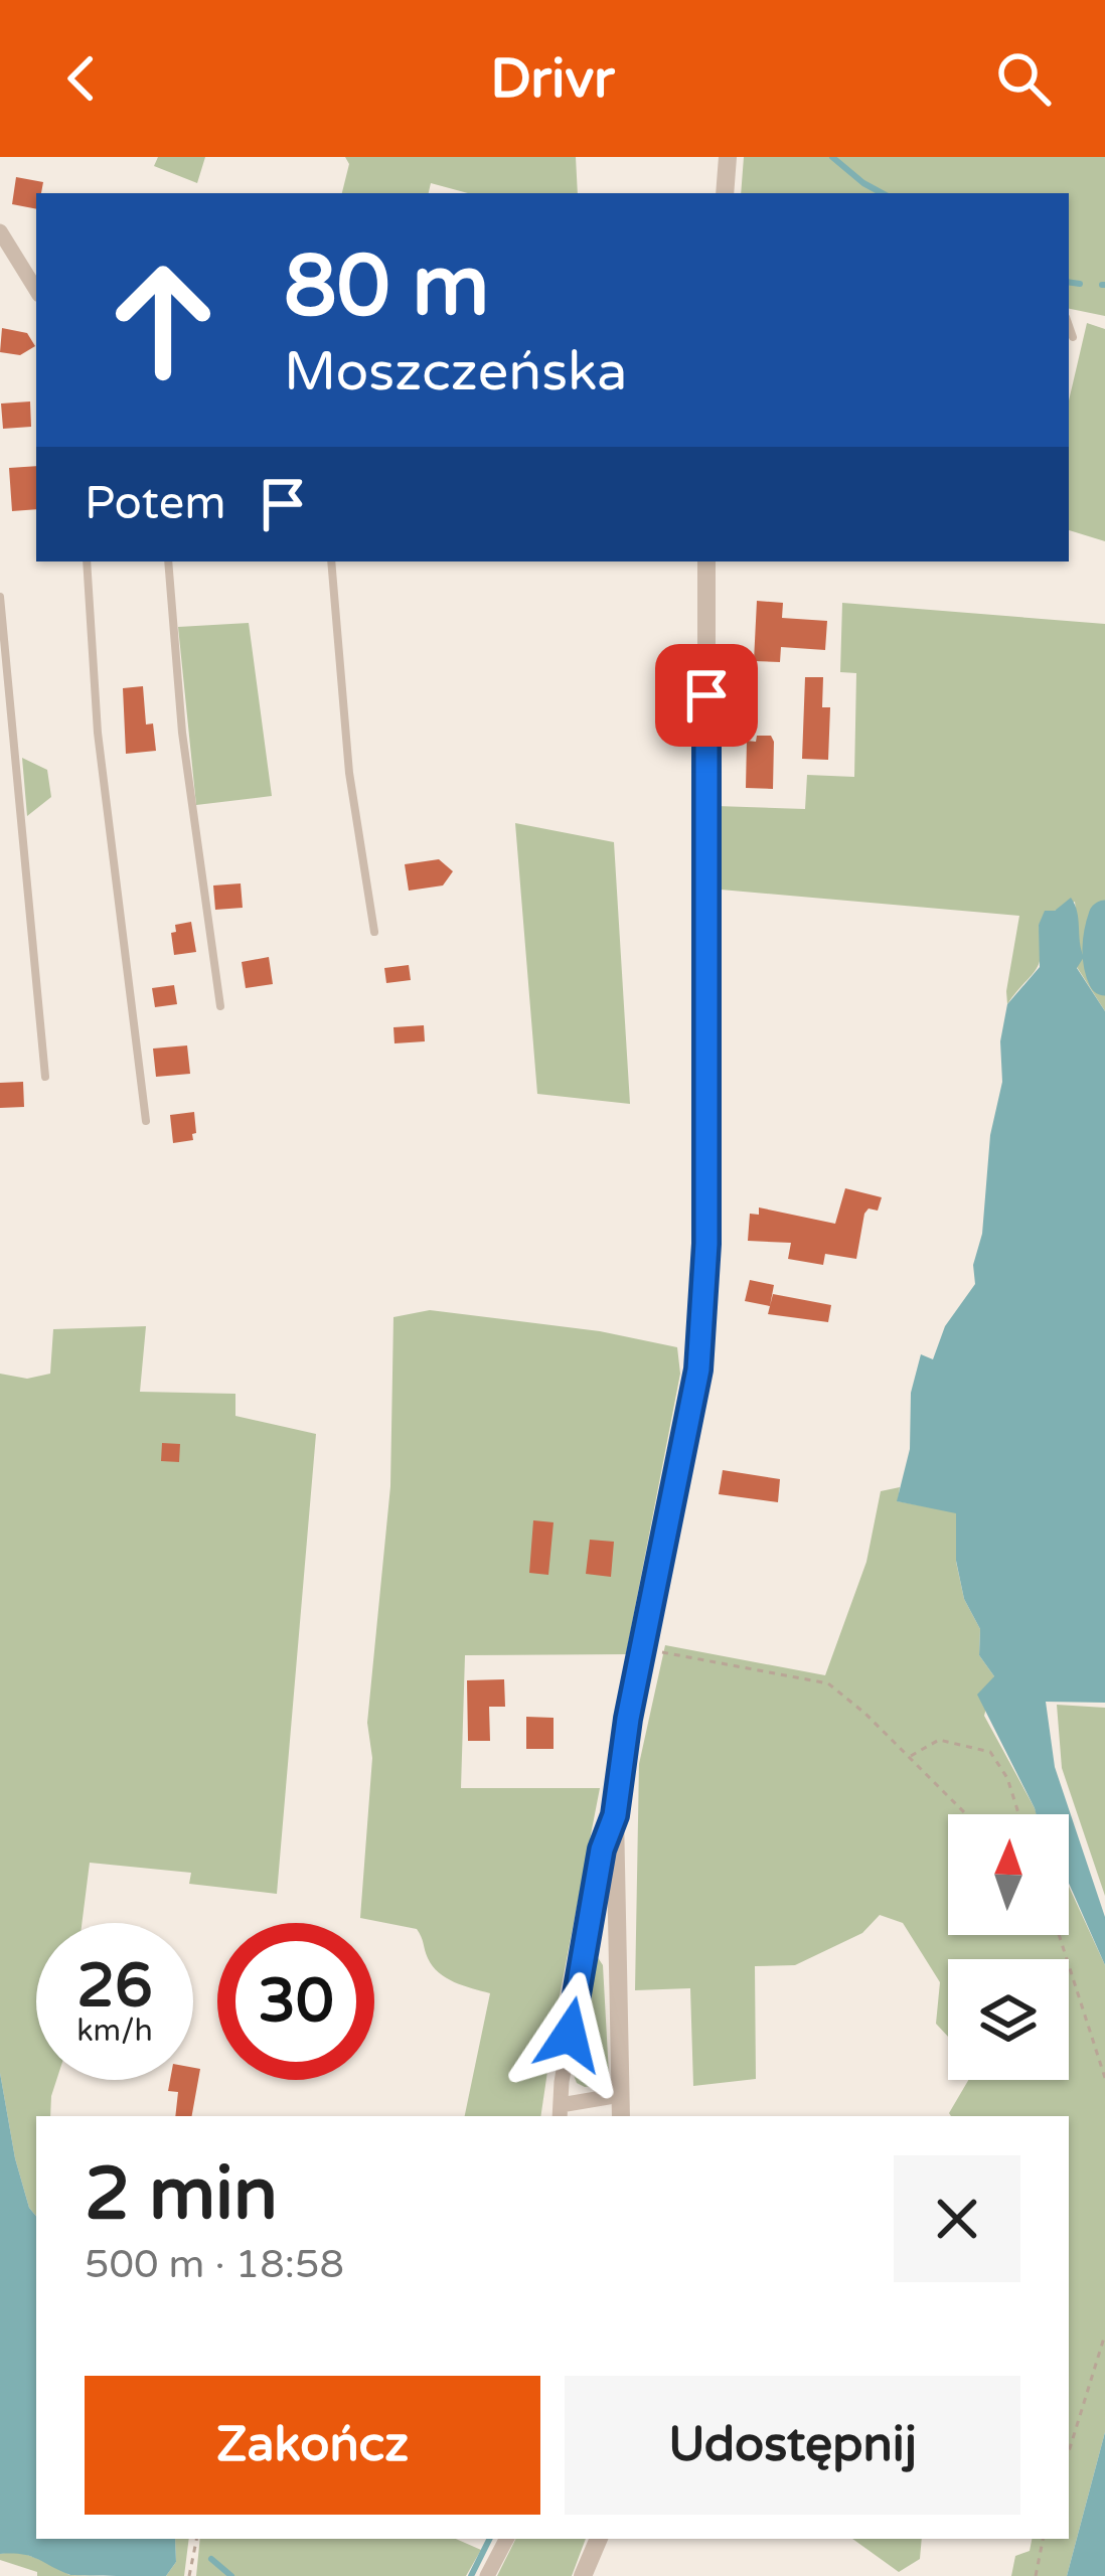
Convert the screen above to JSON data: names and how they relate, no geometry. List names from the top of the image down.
{
  "north": "top",
  "page": {
    "header": "Drivr",
    "turn": ["80 m", "Moszczeńska"],
    "then": "Potem",
    "speed": "26 km/h",
    "limit": "30",
    "heading": ["2 min", "500 m · 18:58"],
    "buttons": ["Zakończ", "Udostępnij"]
  }
}
